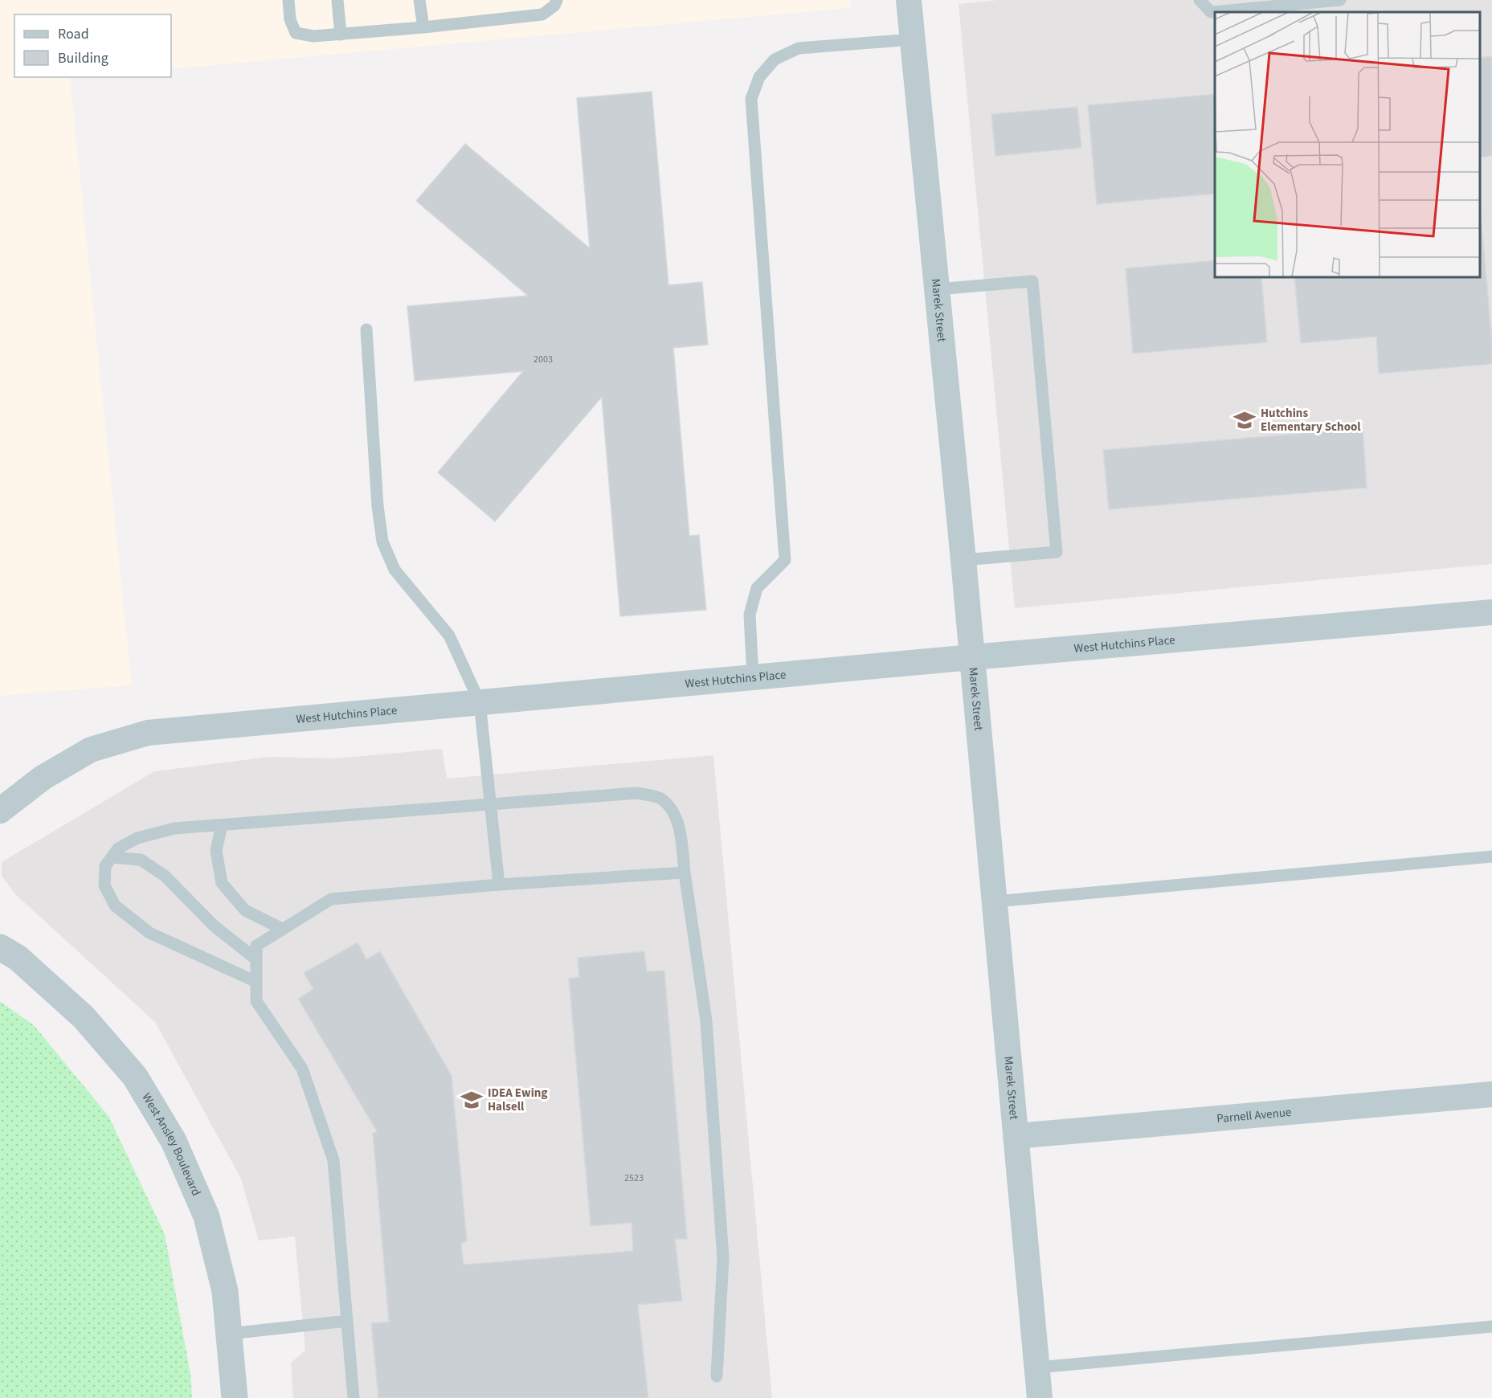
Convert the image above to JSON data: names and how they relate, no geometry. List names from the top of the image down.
{
  "streets": {
    "street": [
      "Marek Street",
      "West Hutchins Place",
      "Parnell Avenue",
      "West Ansley Boulevard"
    ]
  },
  "crossings": [
    ["Marek Street", "West Hutchins Place"],
    ["Marek Street", "Parnell Avenue"]
  ],
  "places": {
    "school or university": ["Hutchins Elementary School", "IDEA Ewing Halsell"]
  },
  "house_numbers": ["2003", "2523"],
  "legend": ["Road", "Building"]
}
